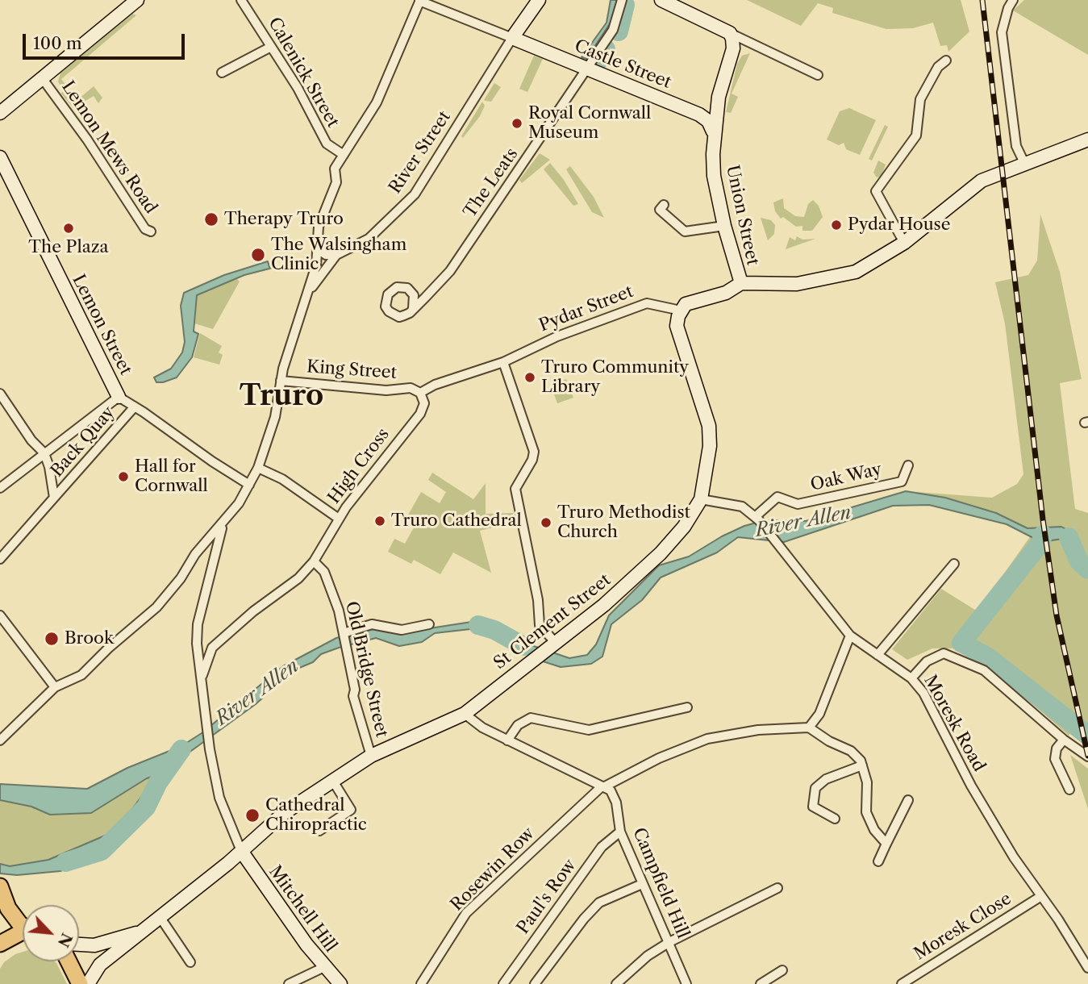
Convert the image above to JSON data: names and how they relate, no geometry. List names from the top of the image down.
{
  "streets": {
    "main road": [
      "Castle Street",
      "Union Street",
      "Lemon Street",
      "St Clement Street",
      "Mitchell Hill"
    ],
    "street": [
      "Calenick Street",
      "Lemon Mews Road",
      "River Street",
      "The Leats",
      "Pydar Street",
      "King Street",
      "Back Quay",
      "High Cross",
      "Oak Way",
      "Old Bridge Street",
      "Moresk Road",
      "Rosewin Row",
      "Campfield Hill",
      "Paul's Row",
      "Moresk Close"
    ]
  },
  "crossings": [
    ["Castle Street", "River Street"],
    ["Castle Street", "The Leats"],
    ["Castle Street", "Union Street"],
    ["Pydar Street", "King Street"],
    ["Pydar Street", "High Cross"],
    ["Pydar Street", "St Clement Street"],
    ["Lemon Street", "Back Quay"],
    ["King Street", "High Cross"],
    ["High Cross", "Old Bridge Street"],
    ["Oak Way", "Moresk Road"],
    ["St Clement Street", "Old Bridge Street"],
    ["St Clement Street", "Moresk Road"],
    ["St Clement Street", "Mitchell Hill"],
    ["Moresk Road", "Moresk Close"],
    ["Rosewin Row", "Campfield Hill"],
    ["Campfield Hill", "Paul's Row"]
  ],
  "districts": ["Truro"],
  "water": ["River Allen"],
  "places": [
    "Royal Cornwall Museum",
    "Therapy Truro",
    "Pydar House",
    "The Plaza",
    "The Walsingham Clinic",
    "Truro Community Library",
    "Hall for Cornwall",
    "Truro Cathedral",
    "Truro Methodist Church",
    "Brook",
    "Cathedral Chiropractic"
  ],
  "scale_bar": "100 m",
  "north": "bottom right"
}
